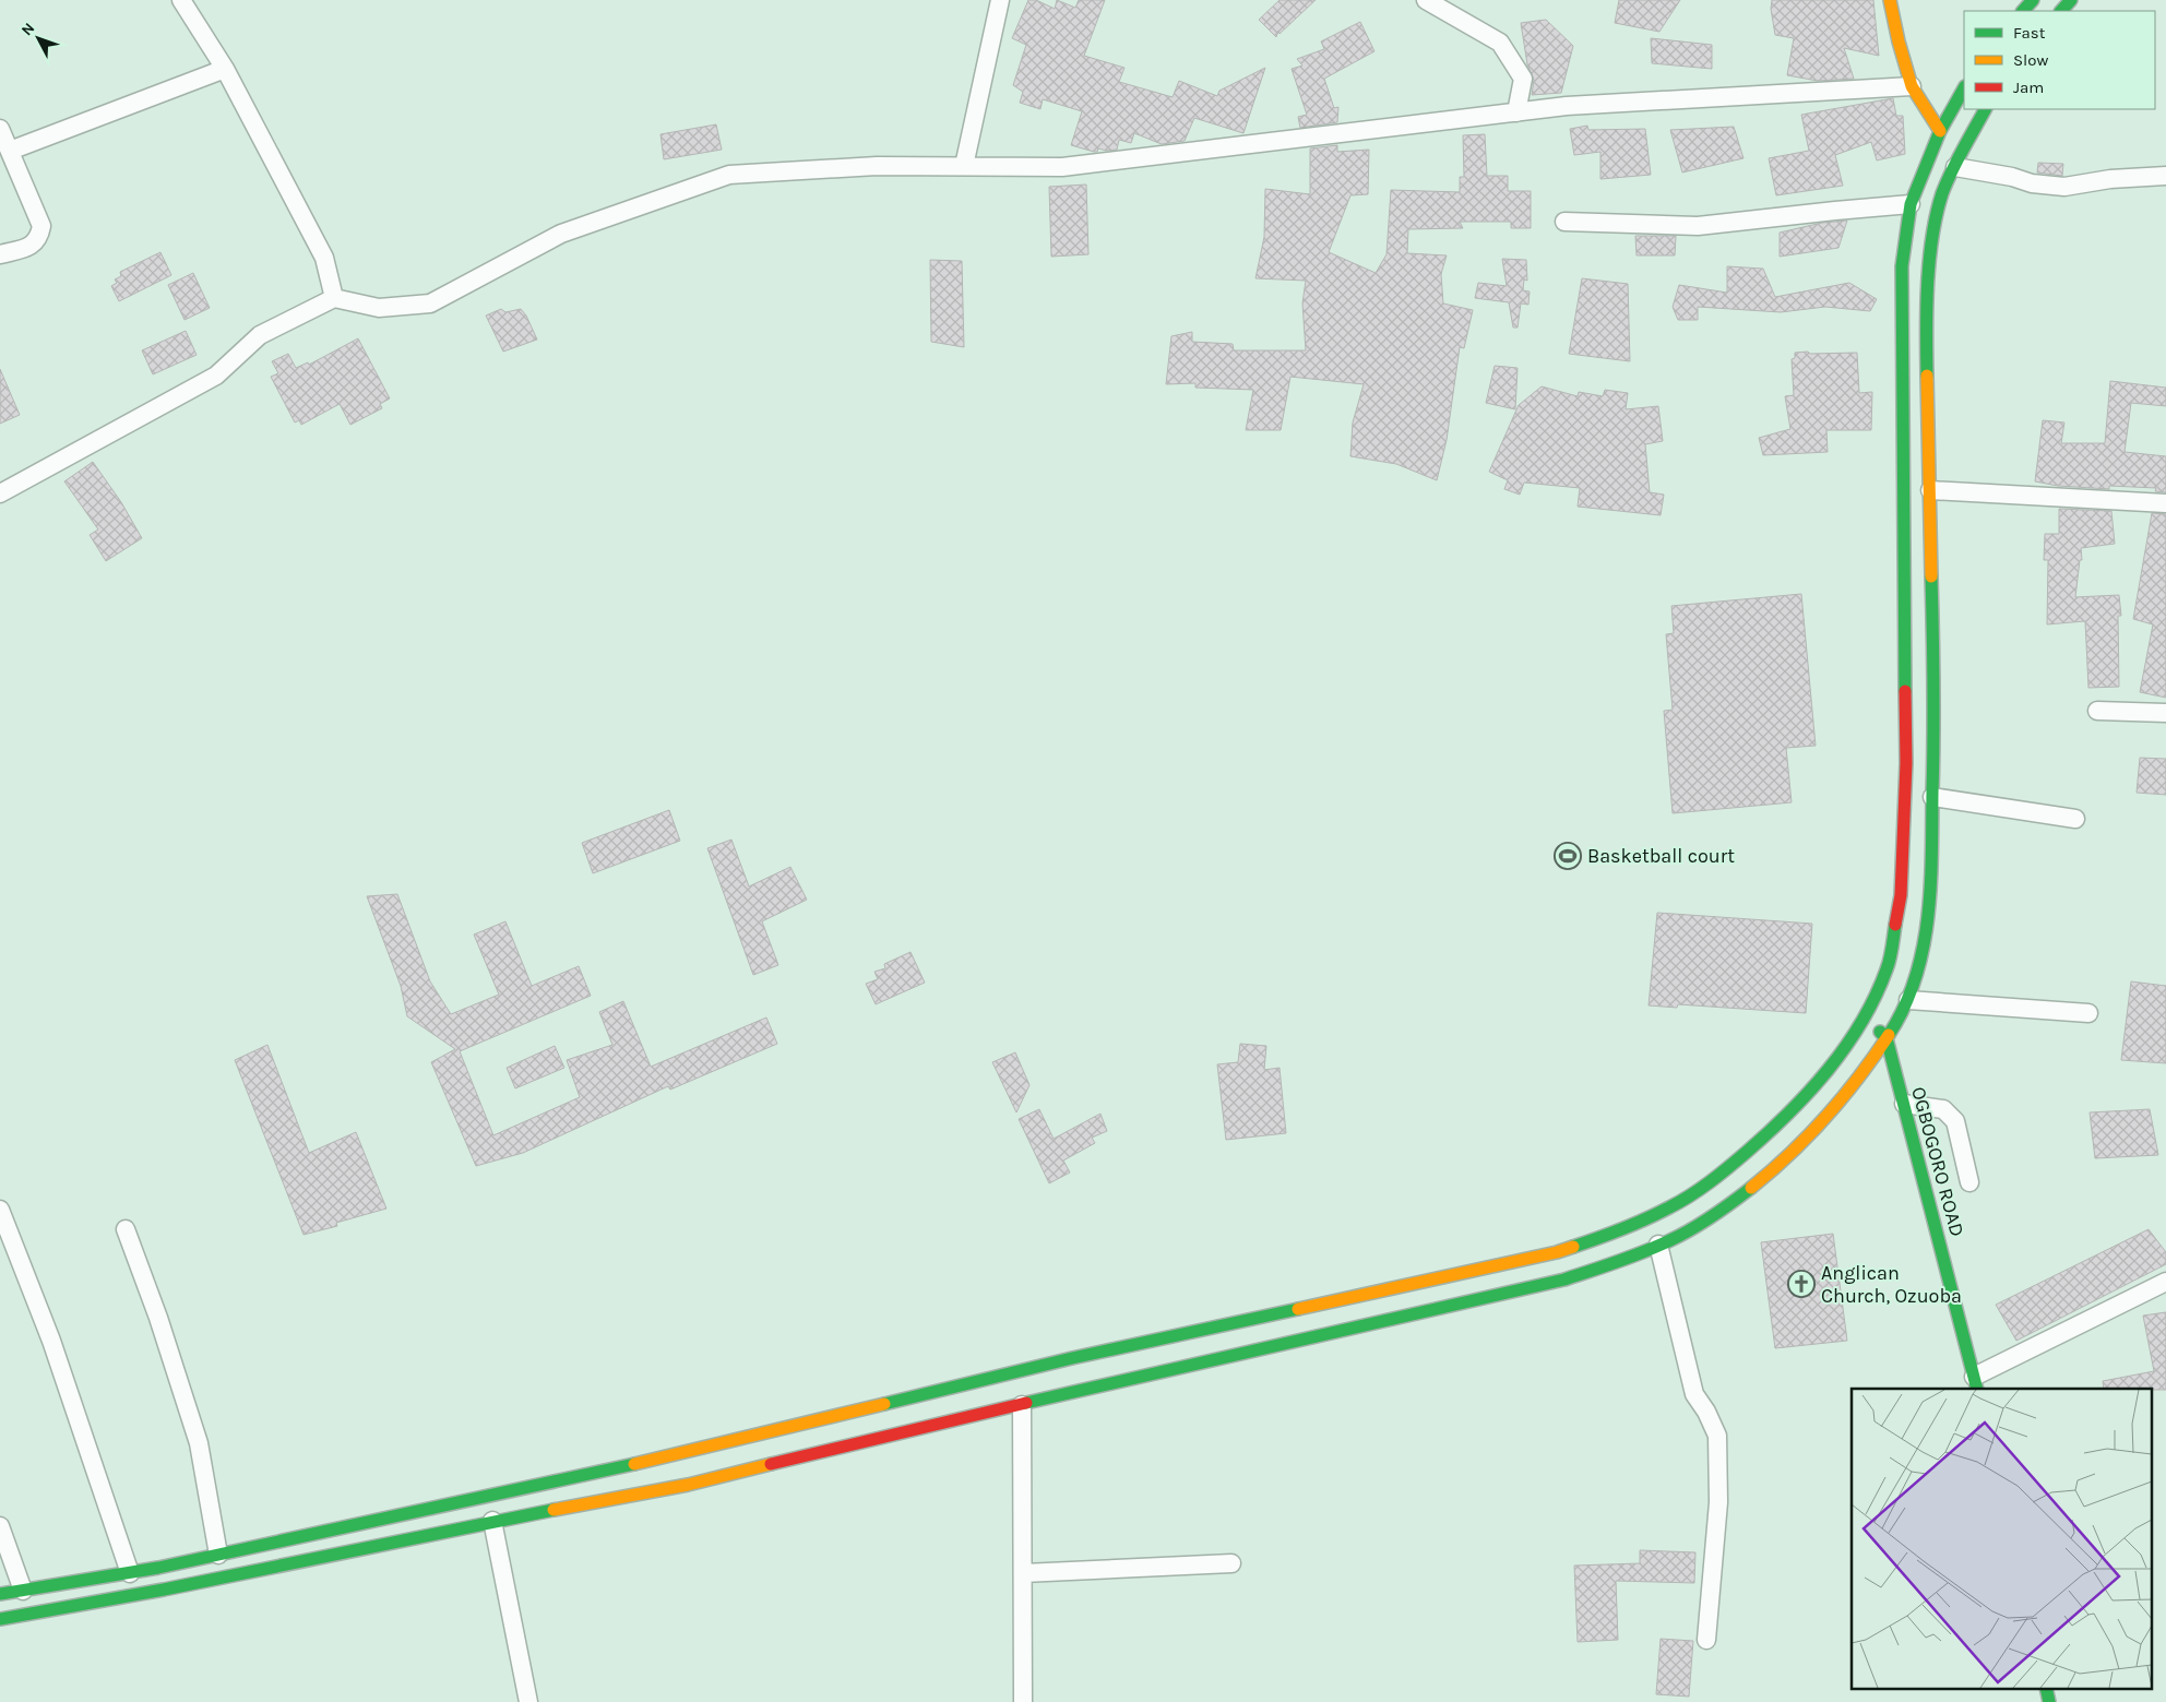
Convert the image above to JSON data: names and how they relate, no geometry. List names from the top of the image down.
{
  "streets": {
    "main road": ["OGBOGORO ROAD"]
  },
  "places": {
    "sports": ["Basketball court"],
    "church": ["Anglican Church, Ozuoba"]
  },
  "legend": ["Fast", "Slow", "Jam"],
  "north": "top left"
}
